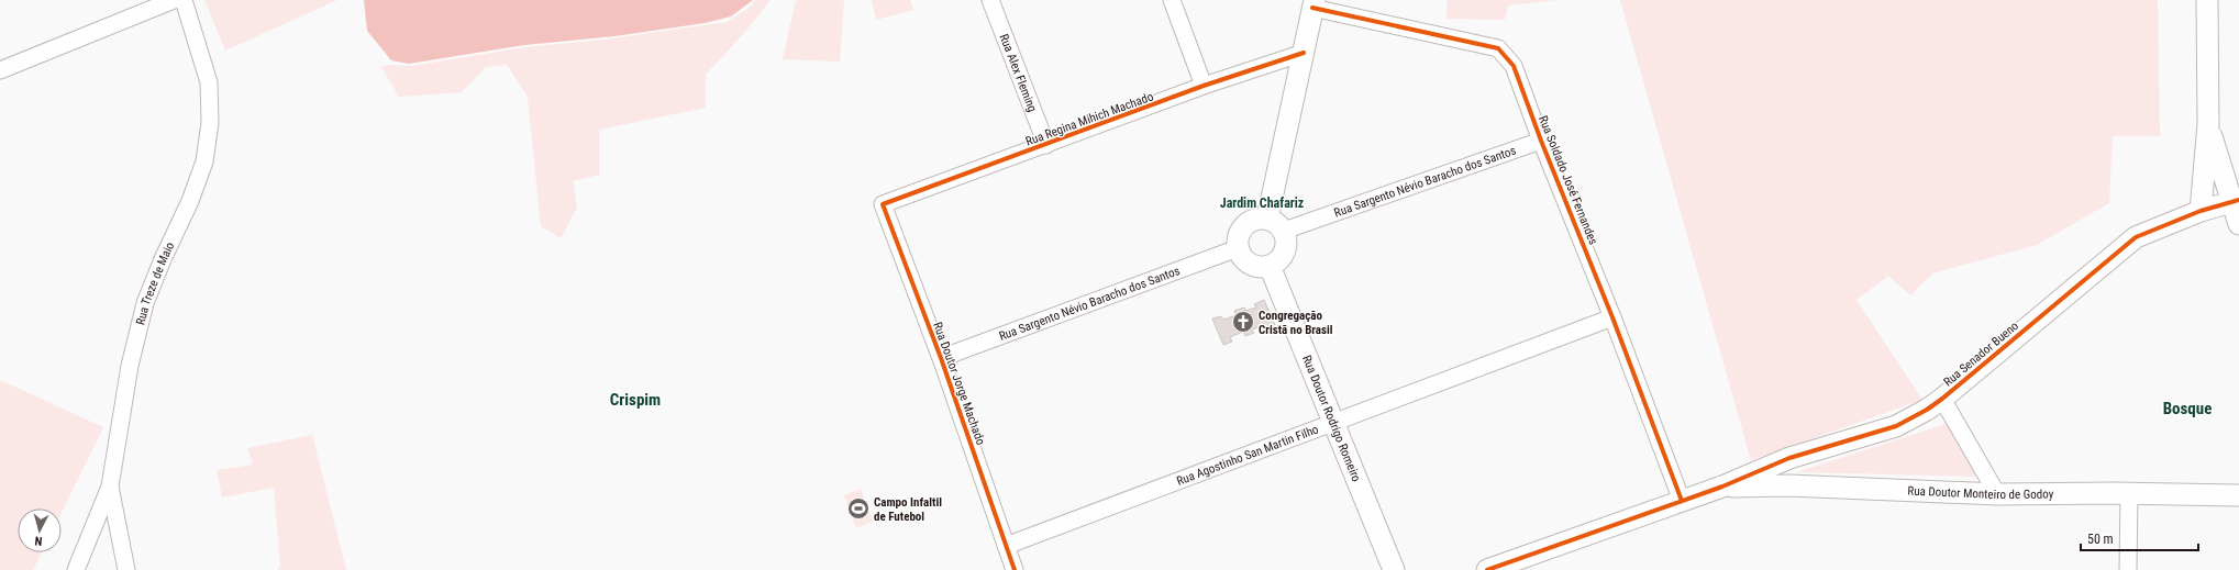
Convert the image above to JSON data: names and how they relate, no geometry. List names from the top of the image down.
{
  "streets": {
    "street": [
      "Rua Alex Fleming",
      "Rua Regina Mihich Machado",
      "Rua Soldado José Fernandes",
      "Rua Sargento Névio Baracho dos Santos",
      "Rua Treze de Maio",
      "Rua Senador Bueno",
      "Rua Doutor Jorge Machado",
      "Rua Doutor Rodrigo Romeiro",
      "Rua Agostinho San Martin Filho",
      "Rua Doutor Monteiro de Godoy"
    ]
  },
  "crossings": [
    ["Rua Alex Fleming", "Rua Regina Mihich Machado"],
    ["Rua Regina Mihich Machado", "Rua Doutor Jorge Machado"],
    ["Rua Soldado José Fernandes", "Rua Sargento Névio Baracho dos Santos"],
    ["Rua Soldado José Fernandes", "Rua Agostinho San Martin Filho"],
    ["Rua Sargento Névio Baracho dos Santos", "Rua Doutor Jorge Machado"],
    ["Rua Sargento Névio Baracho dos Santos", "Rua Doutor Rodrigo Romeiro"],
    ["Rua Senador Bueno", "Rua Doutor Monteiro de Godoy"],
    ["Rua Doutor Jorge Machado", "Rua Agostinho San Martin Filho"],
    ["Rua Doutor Rodrigo Romeiro", "Rua Agostinho San Martin Filho"]
  ],
  "districts": ["Jardim Chafariz", "Crispim", "Bosque"],
  "places": {
    "church": ["Congregação Cristã no Brasil"],
    "sports": ["Campo Infaltil de Futebol"]
  },
  "scale_bar": "50 m",
  "north": "bottom"
}
